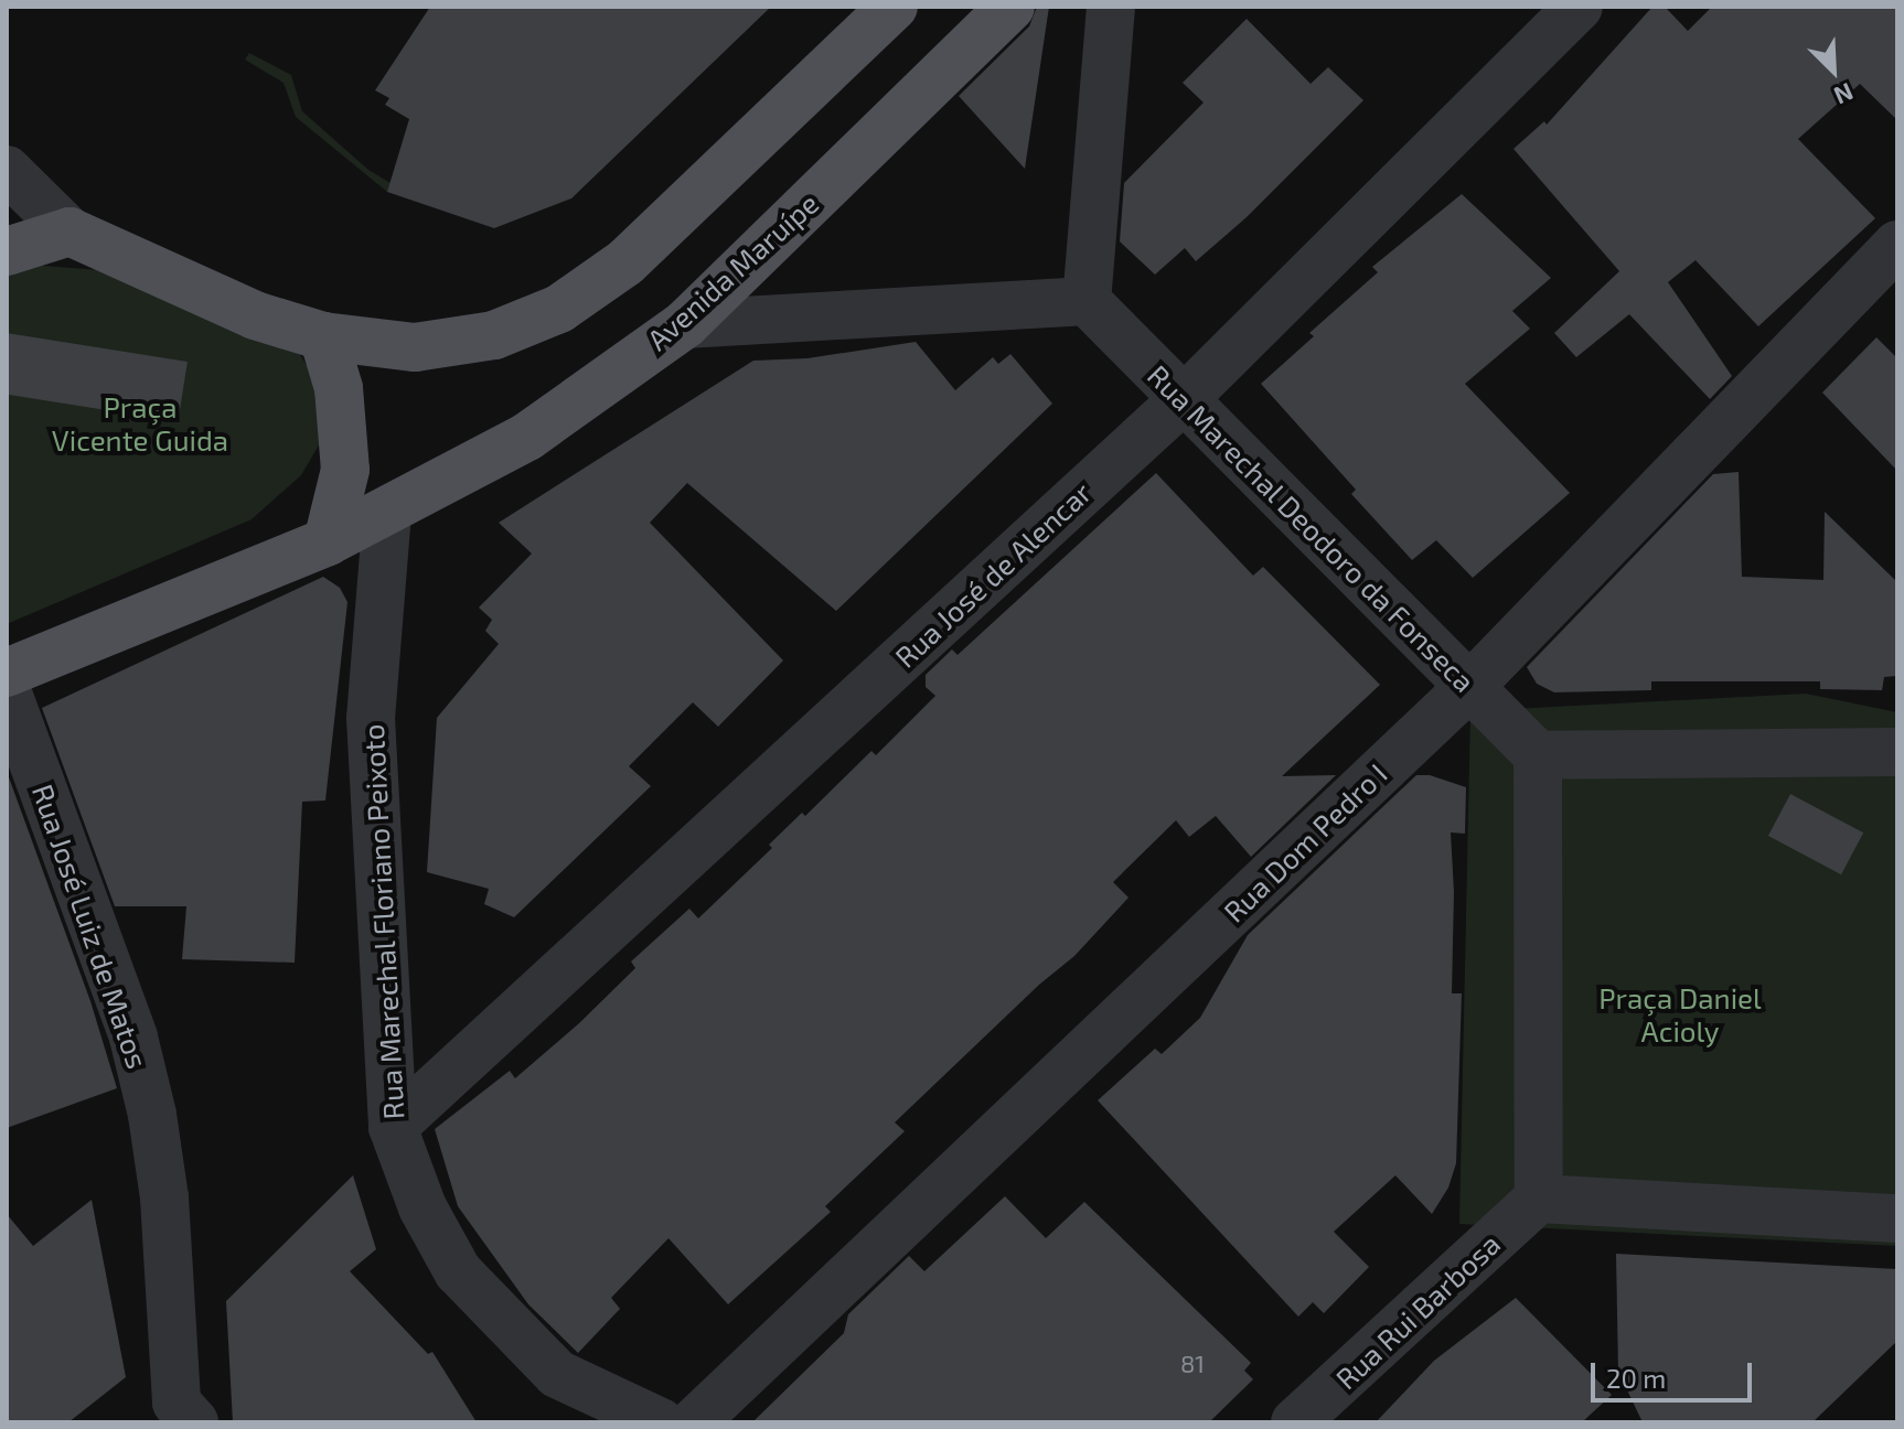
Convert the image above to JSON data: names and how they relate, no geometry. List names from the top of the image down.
{
  "streets": {
    "main road": ["Avenida Maruípe"],
    "street": [
      "Rua Marechal Deodoro da Fonseca",
      "Rua José de Alencar",
      "Rua Dom Pedro I",
      "Rua Marechal Floriano Peixoto",
      "Rua José Luiz de Matos",
      "Rua Rui Barbosa"
    ]
  },
  "crossings": [
    ["Avenida Maruípe", "Rua Marechal Floriano Peixoto"],
    ["Rua Marechal Deodoro da Fonseca", "Rua José de Alencar"],
    ["Rua Marechal Deodoro da Fonseca", "Rua Dom Pedro I"],
    ["Rua José de Alencar", "Rua Marechal Floriano Peixoto"]
  ],
  "parks": ["Praça Vicente Guida", "Praça Daniel Acioly"],
  "house_numbers": ["81"],
  "scale_bar": "20 m",
  "north": "bottom right"
}
